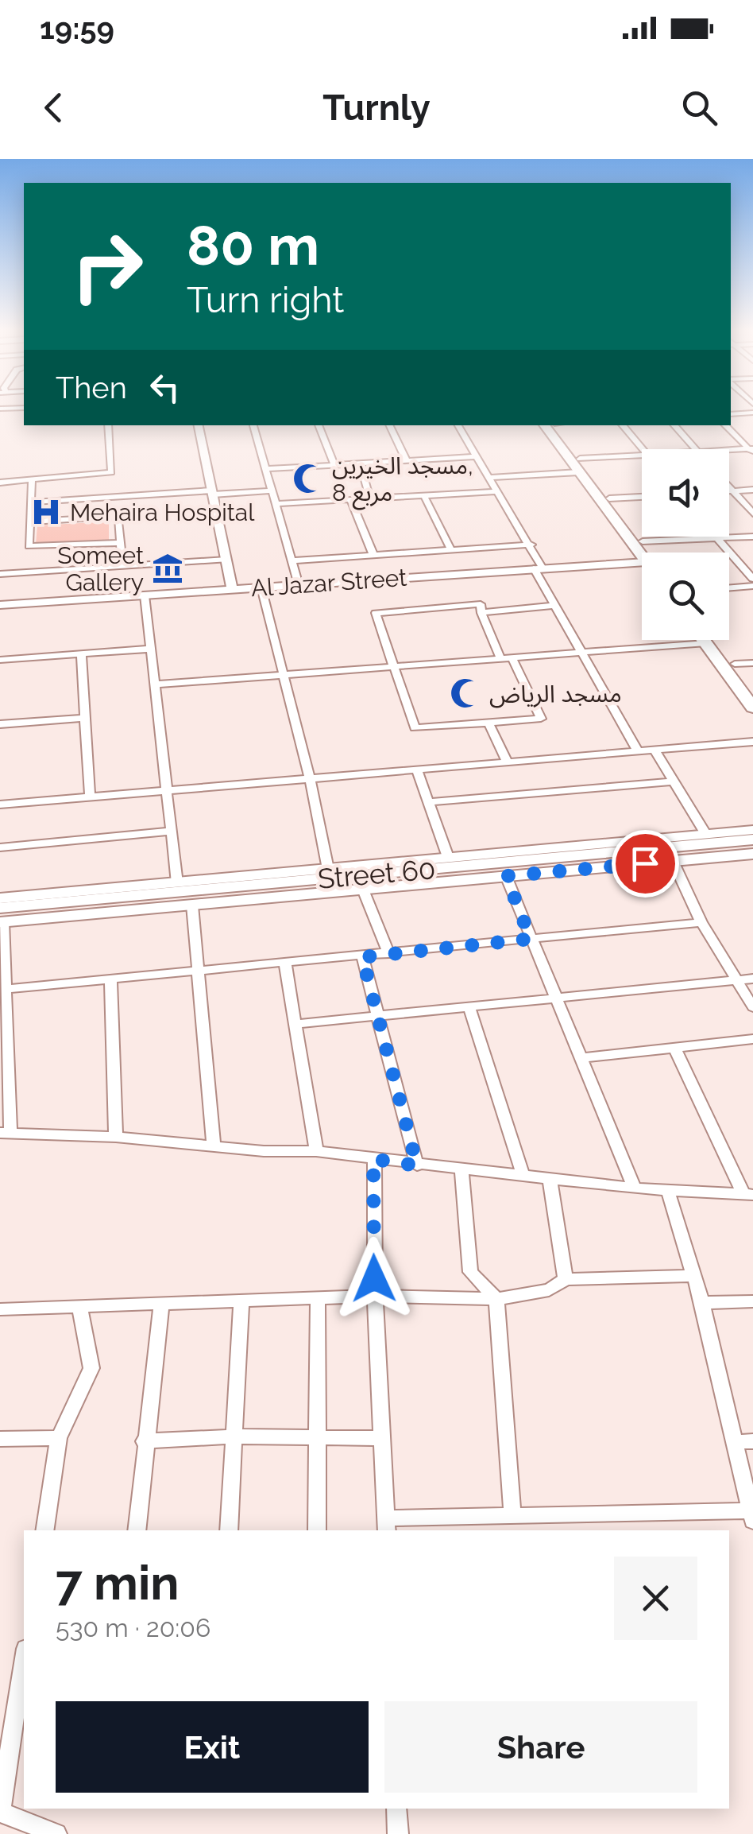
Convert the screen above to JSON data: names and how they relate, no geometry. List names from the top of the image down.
{
  "streets": {
    "main road": ["Street 60"],
    "street": ["Al Jazar Street"]
  },
  "places": {
    "mosque": ["مسجد الخيرين, مربع 8", "مسجد الرياض"],
    "hospital": ["Mehaira Hospital"],
    "museum": ["Someet Gallery"]
  },
  "page": {
    "status": "19:59",
    "header": "Turnly",
    "turn": ["80 m", "Turn right"],
    "then": "Then",
    "heading": ["7 min", "530 m · 20:06"],
    "buttons": ["Exit", "Share"]
  }
}
